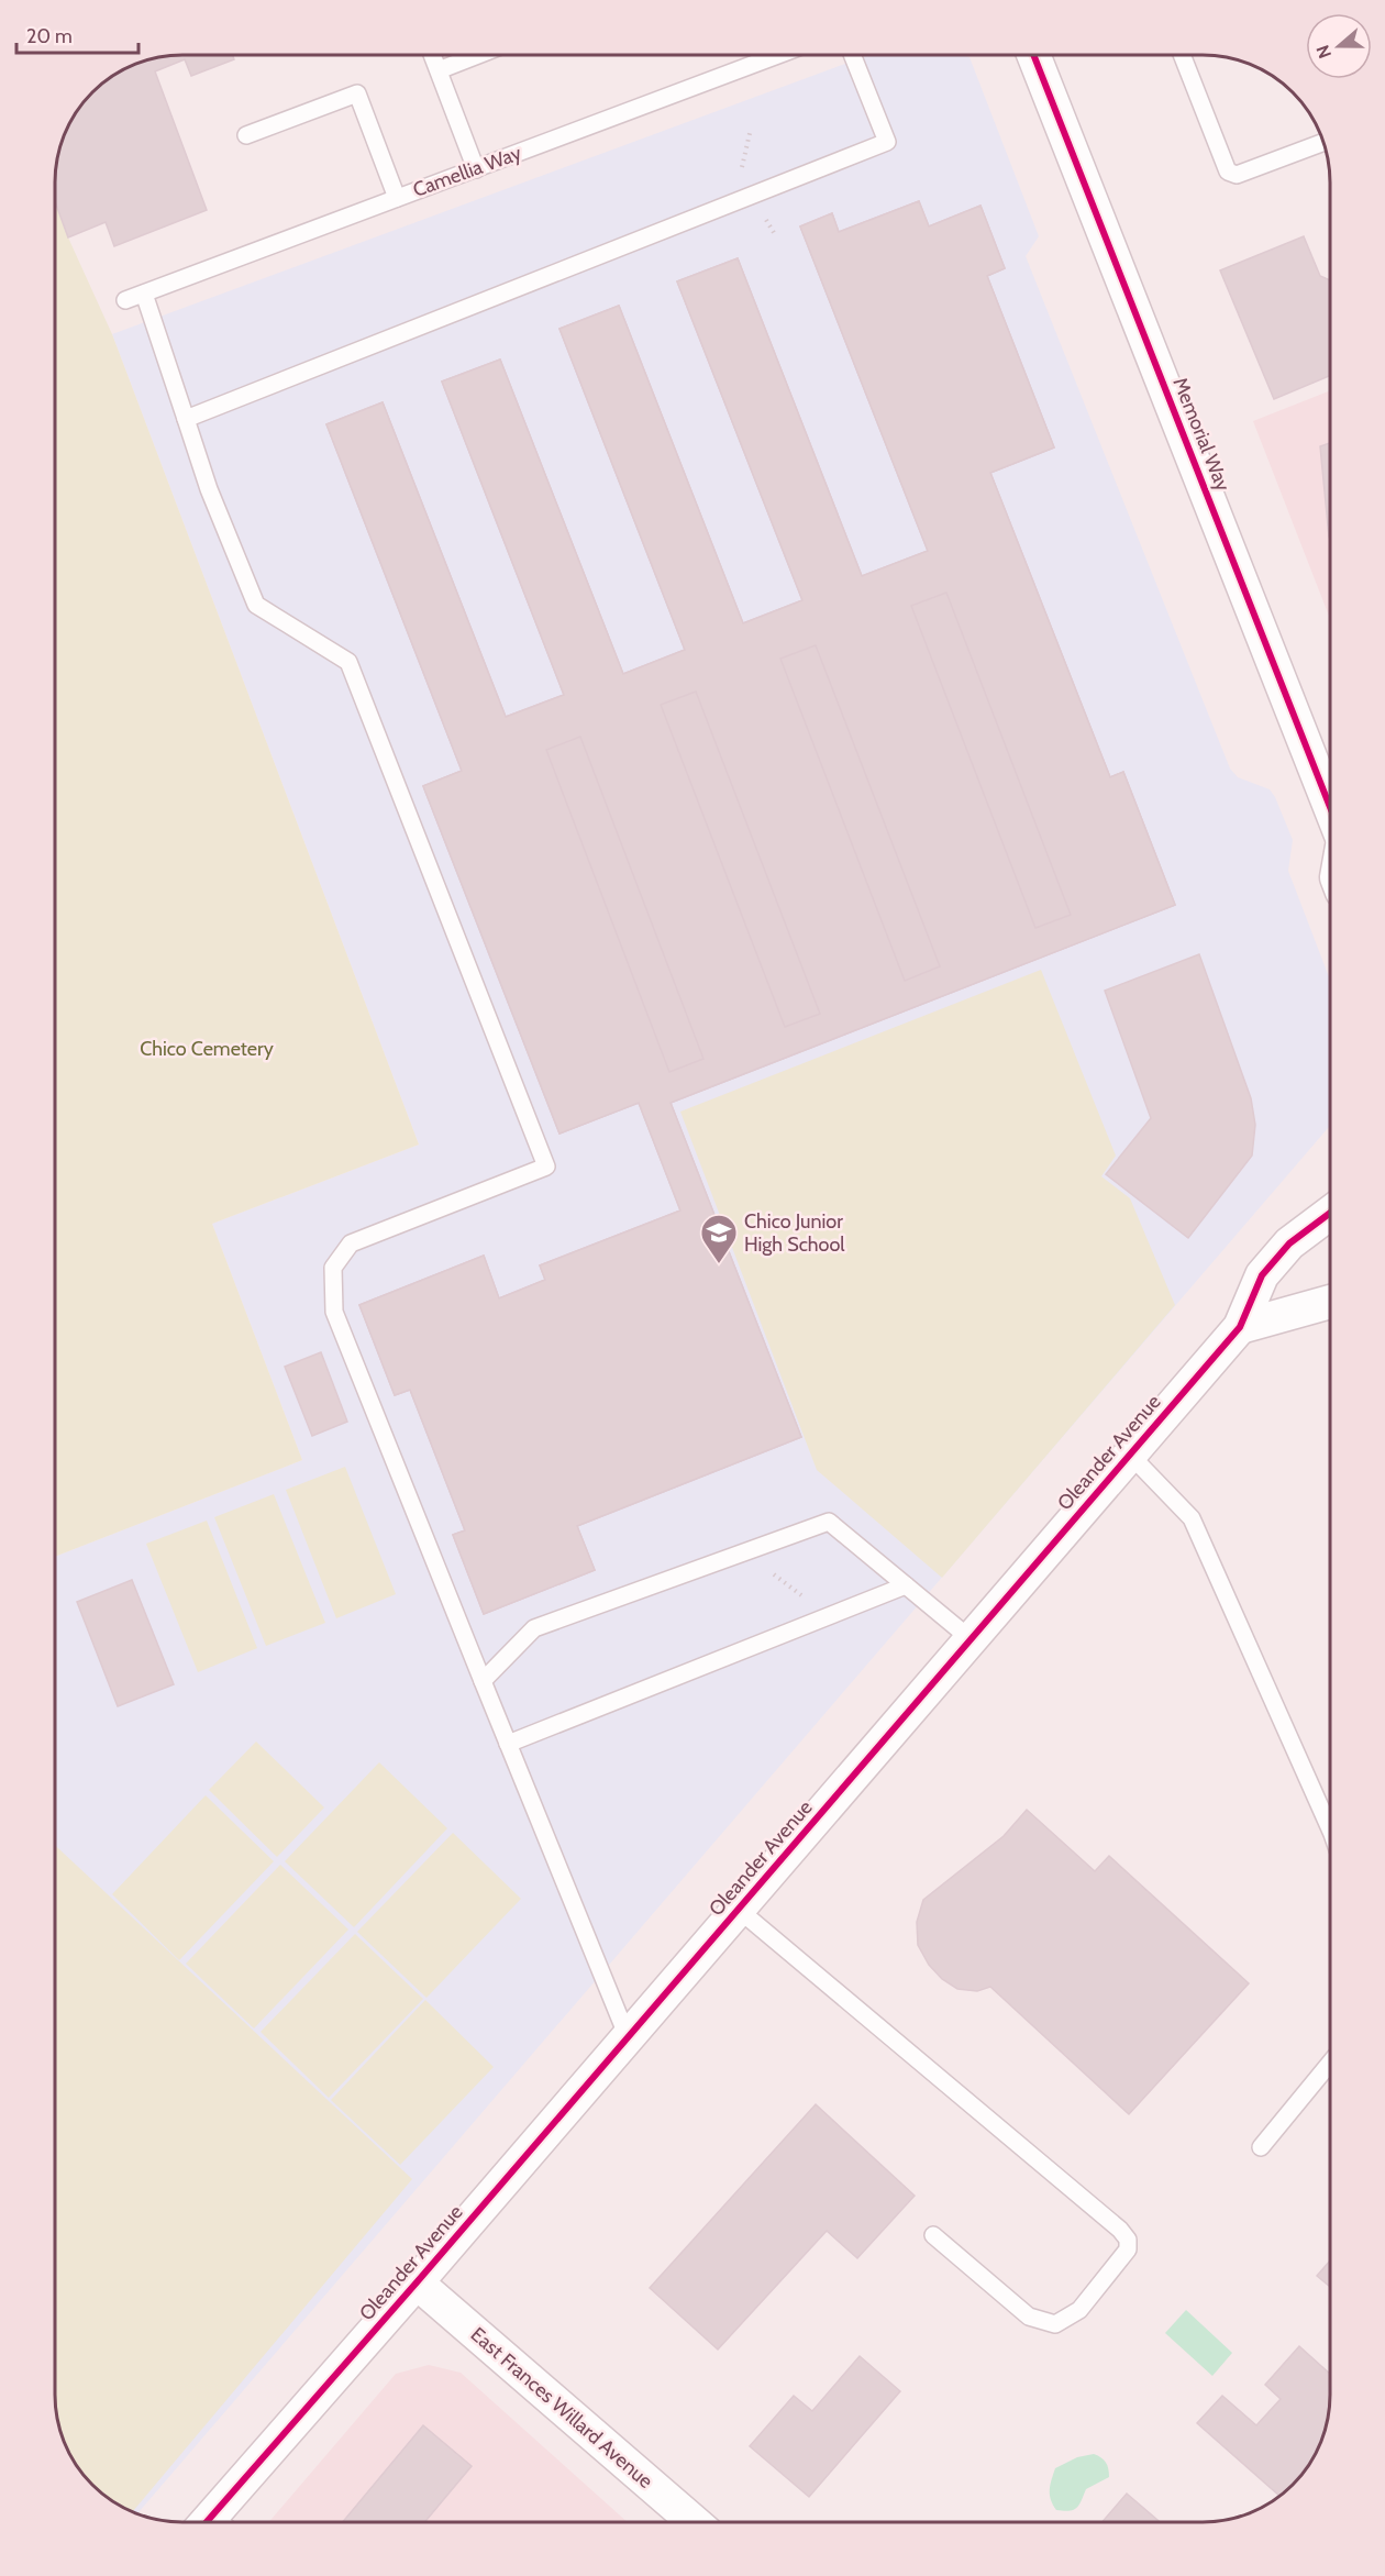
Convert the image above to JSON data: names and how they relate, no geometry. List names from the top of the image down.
{
  "streets": {
    "street": ["Memorial Way", "Oleander Avenue", "East Frances Willard Avenue"],
    "lane": ["Camellia Way"]
  },
  "crossings": [
    ["Oleander Avenue", "East Frances Willard Avenue"]
  ],
  "parks": ["Chico Cemetery"],
  "places": {
    "school or university": ["Chico Junior High School"]
  },
  "scale_bar": "20 m",
  "north": "left"
}
